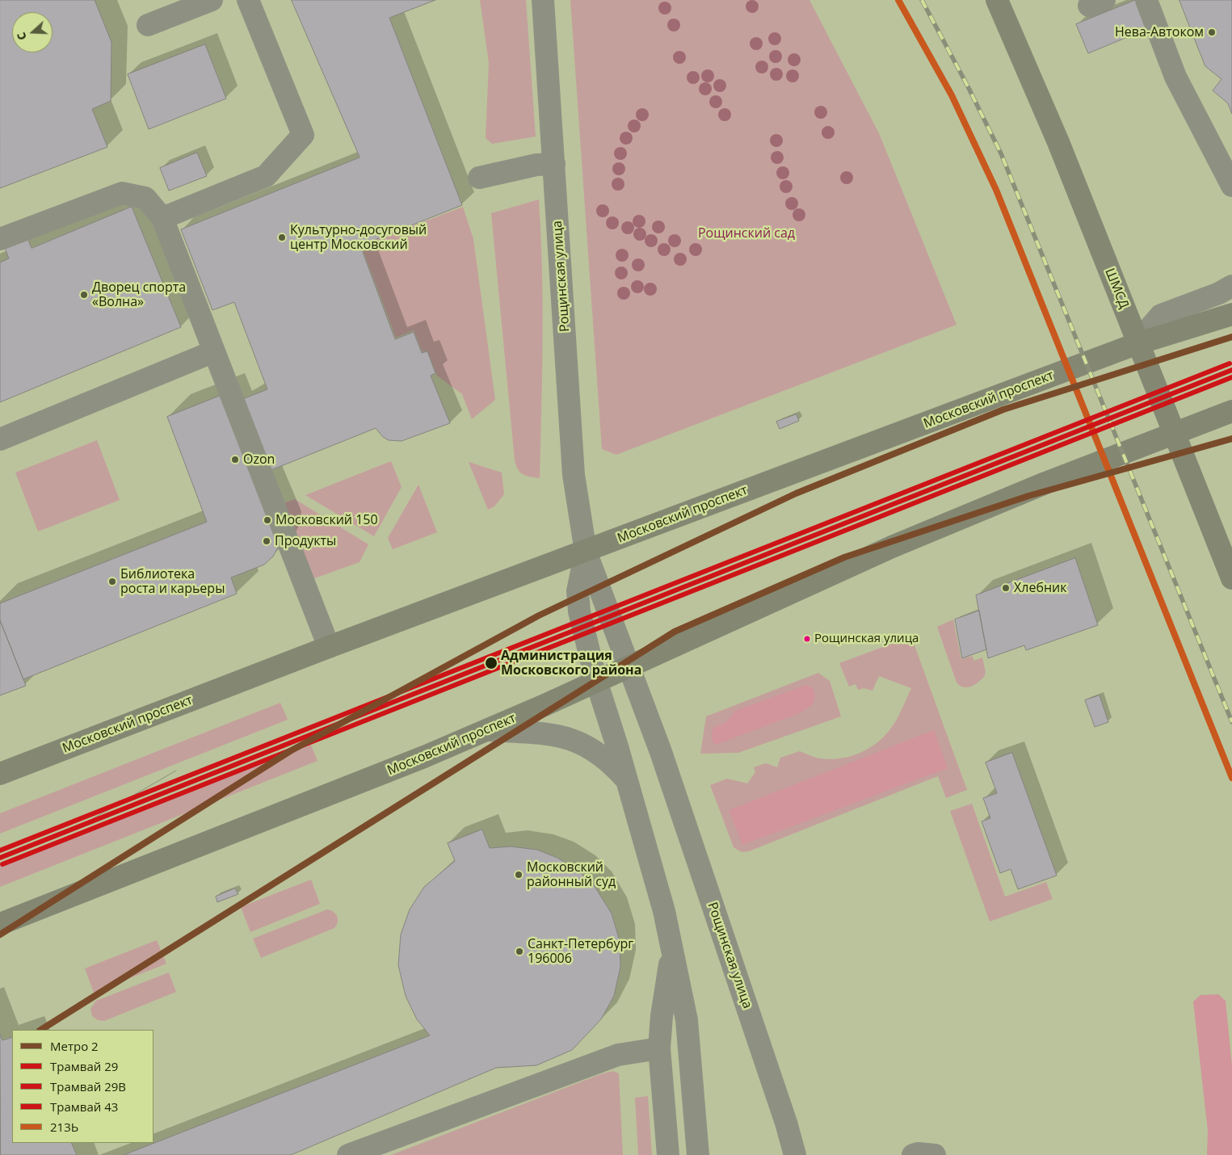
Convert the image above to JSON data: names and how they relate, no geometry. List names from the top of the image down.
{
  "streets": {
    "main road": ["ШМСД", "Московский проспект"],
    "street": ["Рощинская улица"]
  },
  "crossings": [
    ["Рощинская улица", "Московский проспект"]
  ],
  "parks": ["Рощинский сад"],
  "places": [
    "Нева-Автоком",
    "Культурно-досуговый центр Московский",
    "Дворец спорта «Волна»",
    "Ozon",
    "Московский 150",
    "Продукты",
    "Библиотека роста и карьеры",
    "Хлебник",
    "Рощинская улица",
    "Администрация Московского района",
    "Московский районный суд",
    "Санкт-Петербург 196006"
  ],
  "lines": [
    "transit line 213Ь",
    "metro line 2",
    "tram line 43",
    "tram line 29",
    "tram line 29В"
  ],
  "legend": [
    "Метро 2",
    "Трамвай 29",
    "Трамвай 29В",
    "Трамвай 43",
    "213Ь"
  ],
  "north": "left"
}
